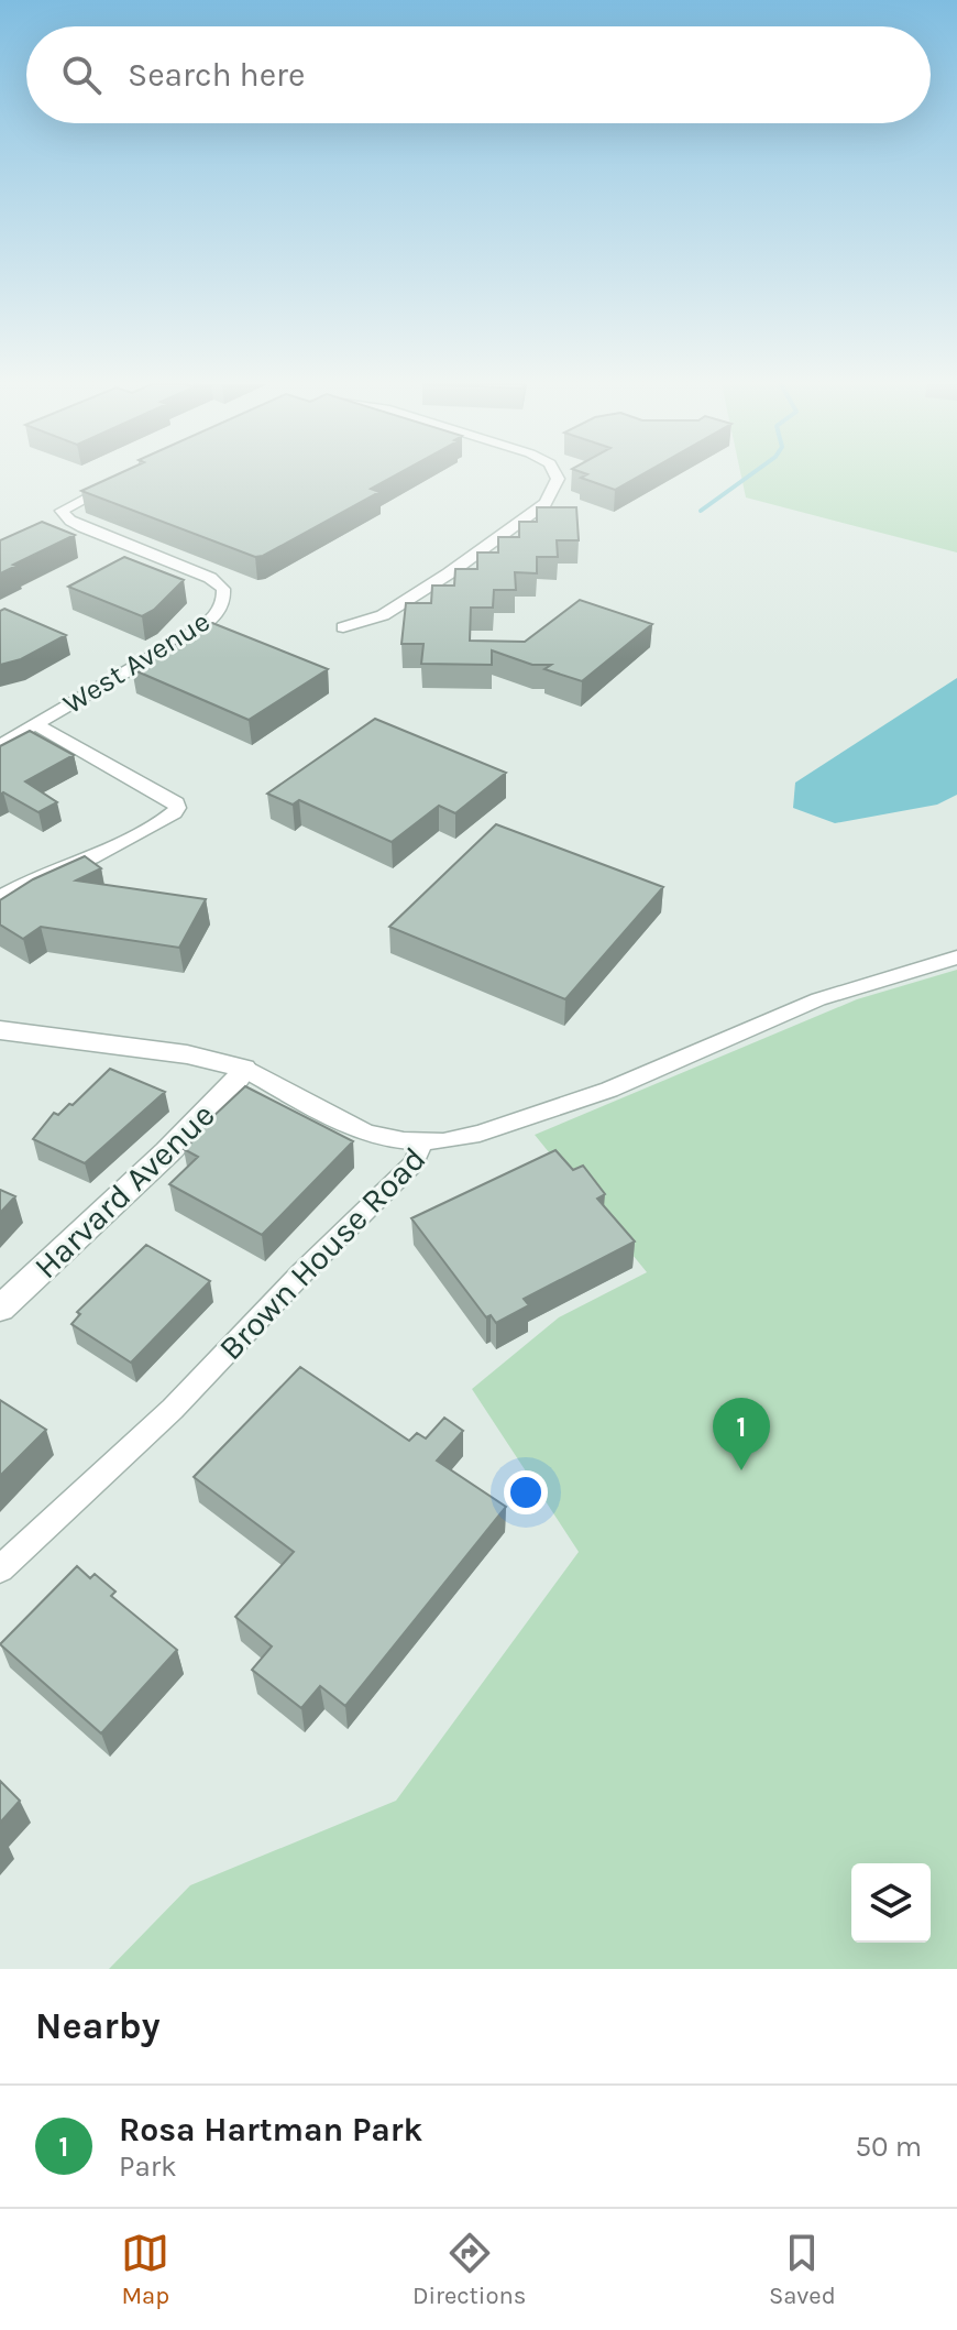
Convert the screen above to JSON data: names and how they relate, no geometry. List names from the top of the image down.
{
  "streets": {
    "street": ["West Avenue", "Harvard Avenue", "Brown House Road"]
  },
  "page": {
    "search": "Search here",
    "pins": "1",
    "heading": "Nearby",
    "list": [
      {
        "mark": "1",
        "name": "Rosa Hartman Park",
        "note": "Park",
        "value": "50 m"
      }
    ],
    "nav": ["Map", "Directions", "Saved"]
  }
}
